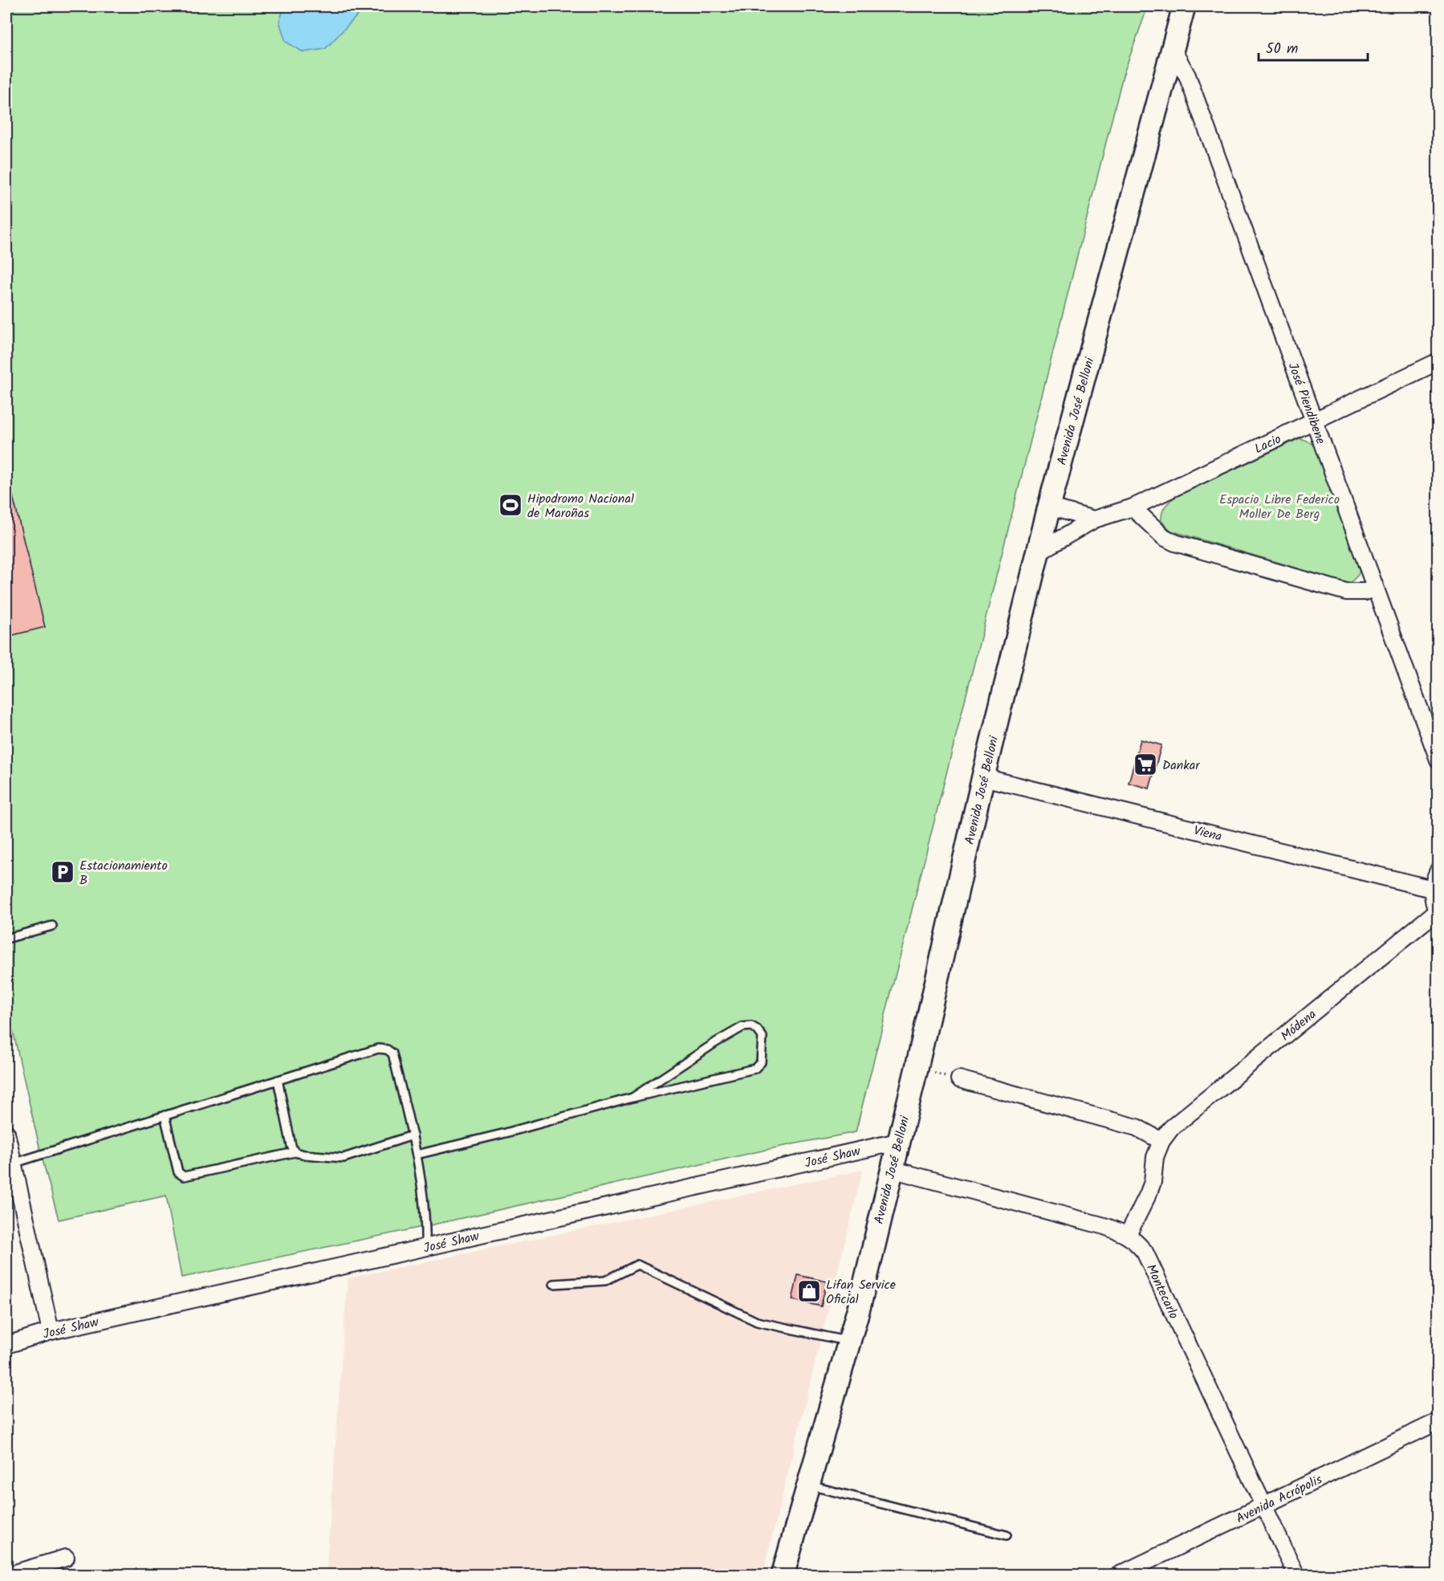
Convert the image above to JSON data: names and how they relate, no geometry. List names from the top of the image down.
{
  "streets": {
    "main road": ["Avenida José Belloni"],
    "street": [
      "José Piendibene",
      "Lacio",
      "Viena",
      "Módena",
      "José Shaw",
      "Montecarlo",
      "Avenida Acrópolis"
    ]
  },
  "crossings": [
    ["José Piendibene", "Avenida José Belloni"],
    ["José Piendibene", "Lacio"],
    ["Avenida José Belloni", "Lacio"],
    ["Avenida José Belloni", "Viena"],
    ["Avenida José Belloni", "José Shaw"],
    ["Avenida José Belloni", "Montecarlo"],
    ["Módena", "Montecarlo"],
    ["Montecarlo", "Avenida Acrópolis"]
  ],
  "parks": ["Espacio Libre Federico Moller De Berg"],
  "places": {
    "sports": ["Hipodromo Nacional de Maroñas"],
    "supermarket": ["Dankar"],
    "parking": ["Estacionamiento B"],
    "shop": ["Lifan Service Oficial"]
  },
  "scale_bar": "50 m"
}
